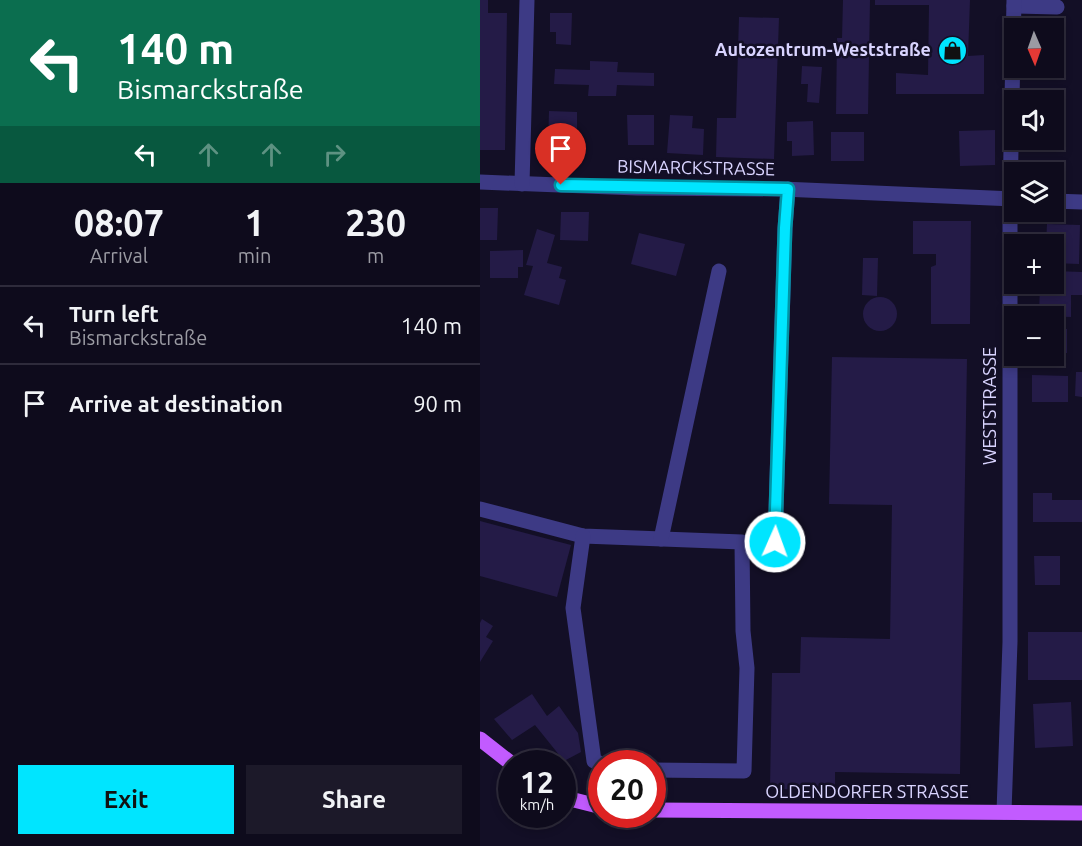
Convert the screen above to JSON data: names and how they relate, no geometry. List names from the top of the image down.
{
  "streets": {
    "main road": ["OLDENDORFER STRASSE"],
    "street": ["BISMARCKSTRASSE", "WESTSTRASSE"]
  },
  "crossings": [
    ["WESTSTRASSE", "OLDENDORFER STRASSE"]
  ],
  "places": {
    "shop": ["Autozentrum-Weststraße"]
  },
  "north": "bottom",
  "page": {
    "turn": ["140 m", "Bismarckstraße"],
    "map_buttons": ["+", "−"],
    "eta": [
      "08:07",
      "Arrival",
      "1",
      "min",
      "230",
      "m"
    ],
    "list": [
      {
        "name": "Turn left",
        "note": "Bismarckstraße",
        "value": "140 m"
      },
      {
        "name": "Arrive at destination",
        "value": "90 m"
      }
    ],
    "speed": "12 km/h",
    "limit": "20",
    "buttons": ["Exit", "Share"]
  }
}
